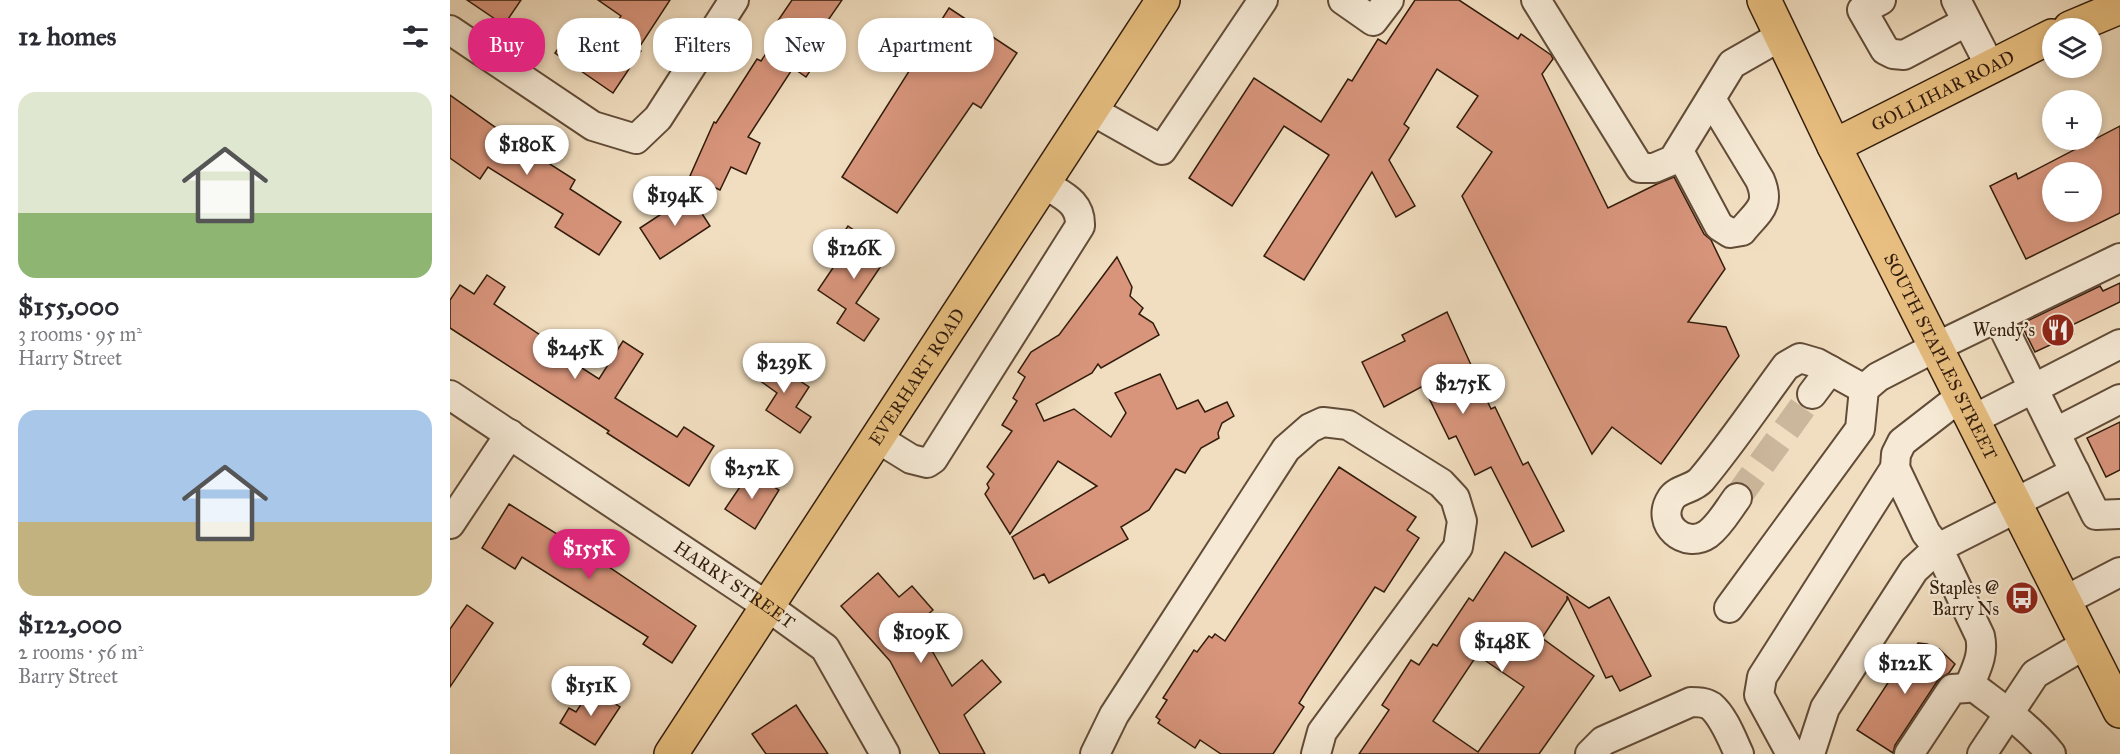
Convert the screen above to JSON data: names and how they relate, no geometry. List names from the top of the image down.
{
  "streets": {
    "main road": ["GOLLIHAR ROAD", "SOUTH STAPLES STREET", "EVERHART ROAD"],
    "street": ["HARRY STREET"]
  },
  "crossings": [
    ["GOLLIHAR ROAD", "SOUTH STAPLES STREET"],
    ["EVERHART ROAD", "HARRY STREET"]
  ],
  "places": {
    "restaurant": ["Wendy's"],
    "bus stop": ["Staples @ Barry Ns"]
  },
  "page": {
    "heading": "12 homes",
    "map_buttons": ["+", "−"],
    "chip": [
      "Buy",
      "Rent",
      "Filters",
      "New",
      "Apartment"
    ],
    "list": [
      {
        "name": "$155,000",
        "note": "3 rooms · 95 m² · Harry Street"
      },
      {
        "name": "$122,000",
        "note": "2 rooms · 56 m² · Barry Street"
      }
    ],
    "price": [
      "$180K",
      "$194K",
      "$126K",
      "$245K",
      "$239K",
      "$275K",
      "$252K",
      "$155K",
      "$109K",
      "$148K",
      "$122K",
      "$151K"
    ]
  }
}
